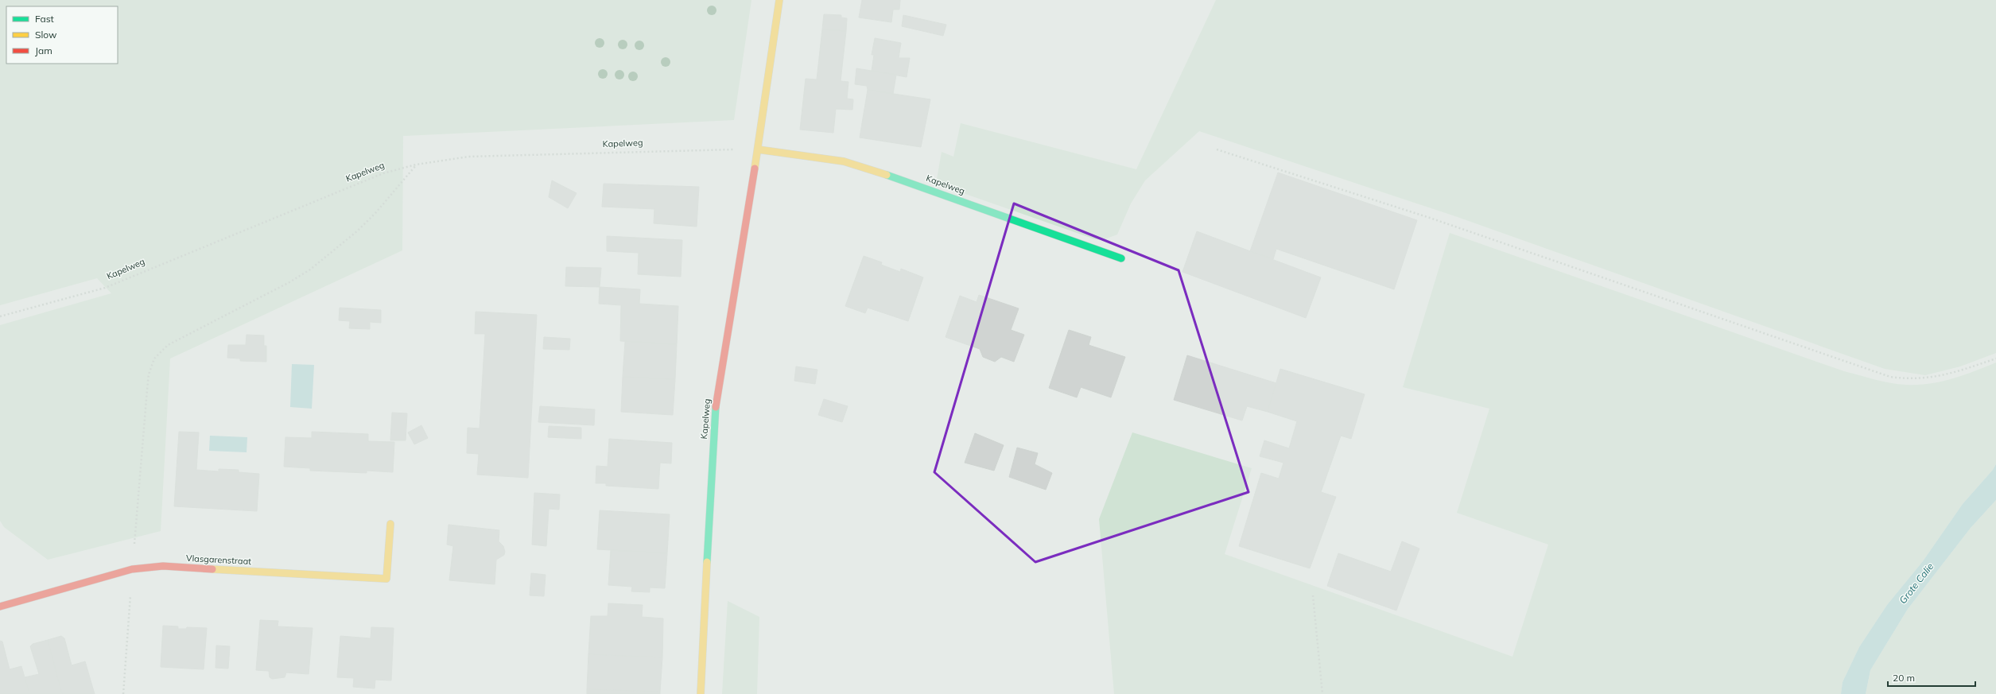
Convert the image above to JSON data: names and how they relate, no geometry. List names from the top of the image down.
{
  "streets": {
    "street": ["Kapelweg", "Vlasgarenstraat"]
  },
  "water": ["Grote Calie"],
  "legend": ["Fast", "Slow", "Jam"],
  "scale_bar": "20 m"
}
